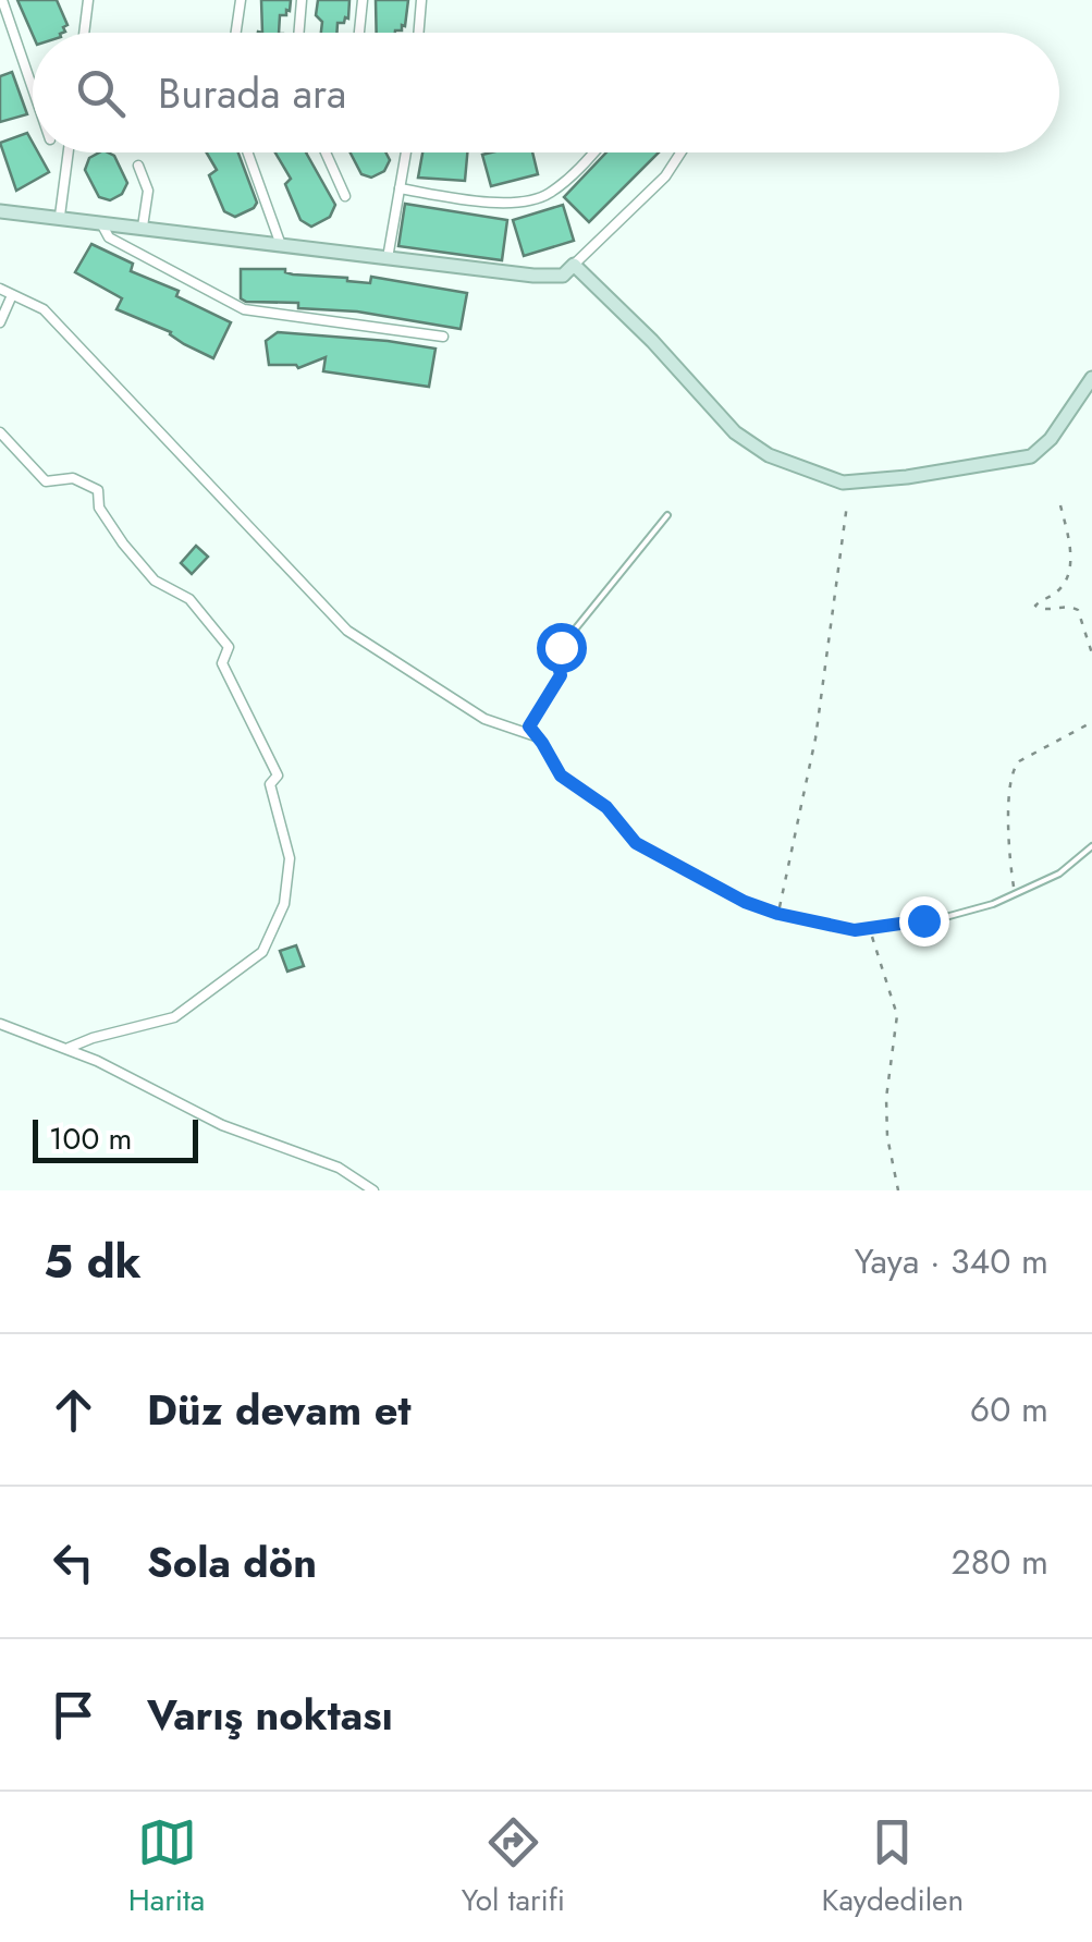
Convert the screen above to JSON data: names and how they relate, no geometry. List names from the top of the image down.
{
  "scale_bar": "100 m",
  "page": {
    "search": "Burada ara",
    "scale": "100 m",
    "heading": ["5 dk", "Yaya · 340 m"],
    "list": [
      ["Düz devam et", "60 m"],
      ["Sola dön", "280 m"],
      "Varış noktası"
    ],
    "nav": ["Harita", "Yol tarifi", "Kaydedilen"]
  }
}
